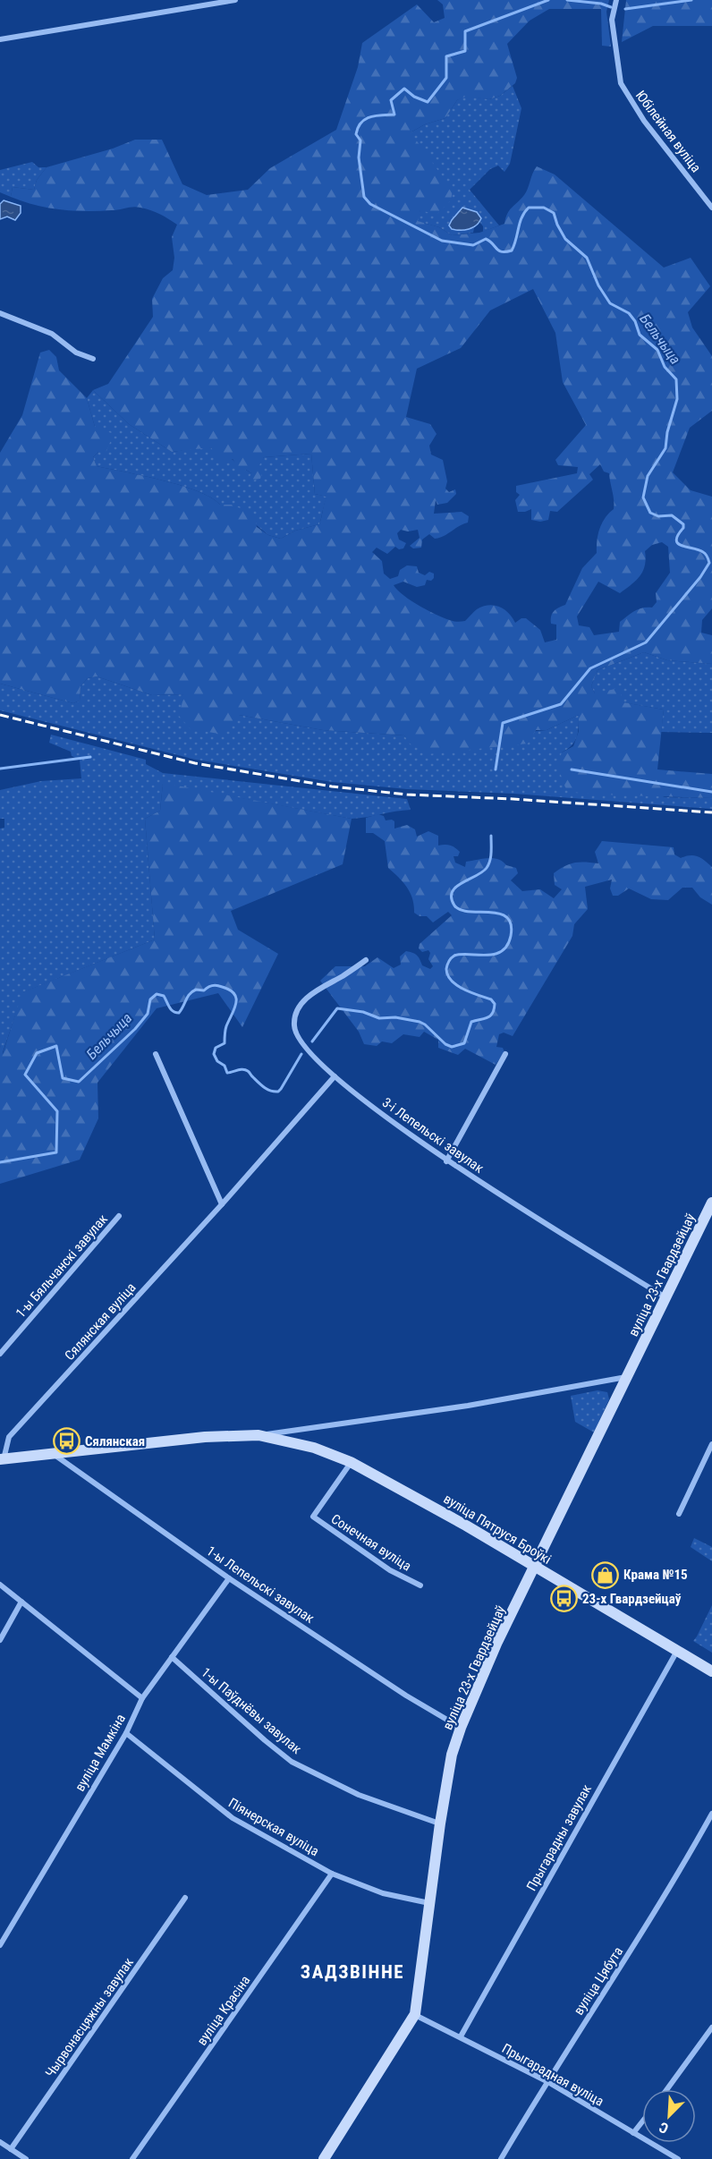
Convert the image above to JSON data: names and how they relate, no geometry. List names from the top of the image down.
{
  "streets": {
    "street": [
      "Юбілейная вуліца",
      "3-і Лепельскі завулак",
      "1-ы Бяльчанскі завулак",
      "вуліца 23-х Гвардзейцаў",
      "Сялянская вуліца",
      "вуліца Пятруся Броўкі",
      "Сонечная вуліца",
      "1-ы Лепельскі завулак",
      "1-ы Паўднёвы завулак",
      "вуліца Мамкіна",
      "Піянерская вуліца",
      "Прыгарадны завулак",
      "вуліца Цябута",
      "вуліца Красіна",
      "Чырвонасцяжны завулак",
      "Прыгарадная вуліца"
    ]
  },
  "crossings": [
    ["3-і Лепельскі завулак", "вуліца 23-х Гвардзейцаў"],
    ["3-і Лепельскі завулак", "Сялянская вуліца"],
    ["вуліца 23-х Гвардзейцаў", "вуліца Пятруся Броўкі"],
    ["вуліца 23-х Гвардзейцаў", "1-ы Лепельскі завулак"],
    ["вуліца 23-х Гвардзейцаў", "1-ы Паўднёвы завулак"],
    ["вуліца 23-х Гвардзейцаў", "Піянерская вуліца"],
    ["вуліца 23-х Гвардзейцаў", "Прыгарадная вуліца"],
    ["Сялянская вуліца", "вуліца Пятруся Броўкі"],
    ["вуліца Пятруся Броўкі", "Сонечная вуліца"],
    ["вуліца Пятруся Броўкі", "1-ы Лепельскі завулак"],
    ["вуліца Пятруся Броўкі", "Прыгарадны завулак"],
    ["1-ы Лепельскі завулак", "вуліца Мамкіна"],
    ["1-ы Паўднёвы завулак", "вуліца Мамкіна"],
    ["вуліца Мамкіна", "Піянерская вуліца"],
    ["Піянерская вуліца", "вуліца Красіна"],
    ["Прыгарадны завулак", "Прыгарадная вуліца"],
    ["вуліца Цябута", "Прыгарадная вуліца"]
  ],
  "districts": ["ЗАДЗВІННЕ"],
  "water": ["Бельчыца"],
  "places": {
    "bus stop": ["Сялянская", "23-х Гвардзейцаў"],
    "shop": ["Крама №15"]
  },
  "north": "bottom left"
}
